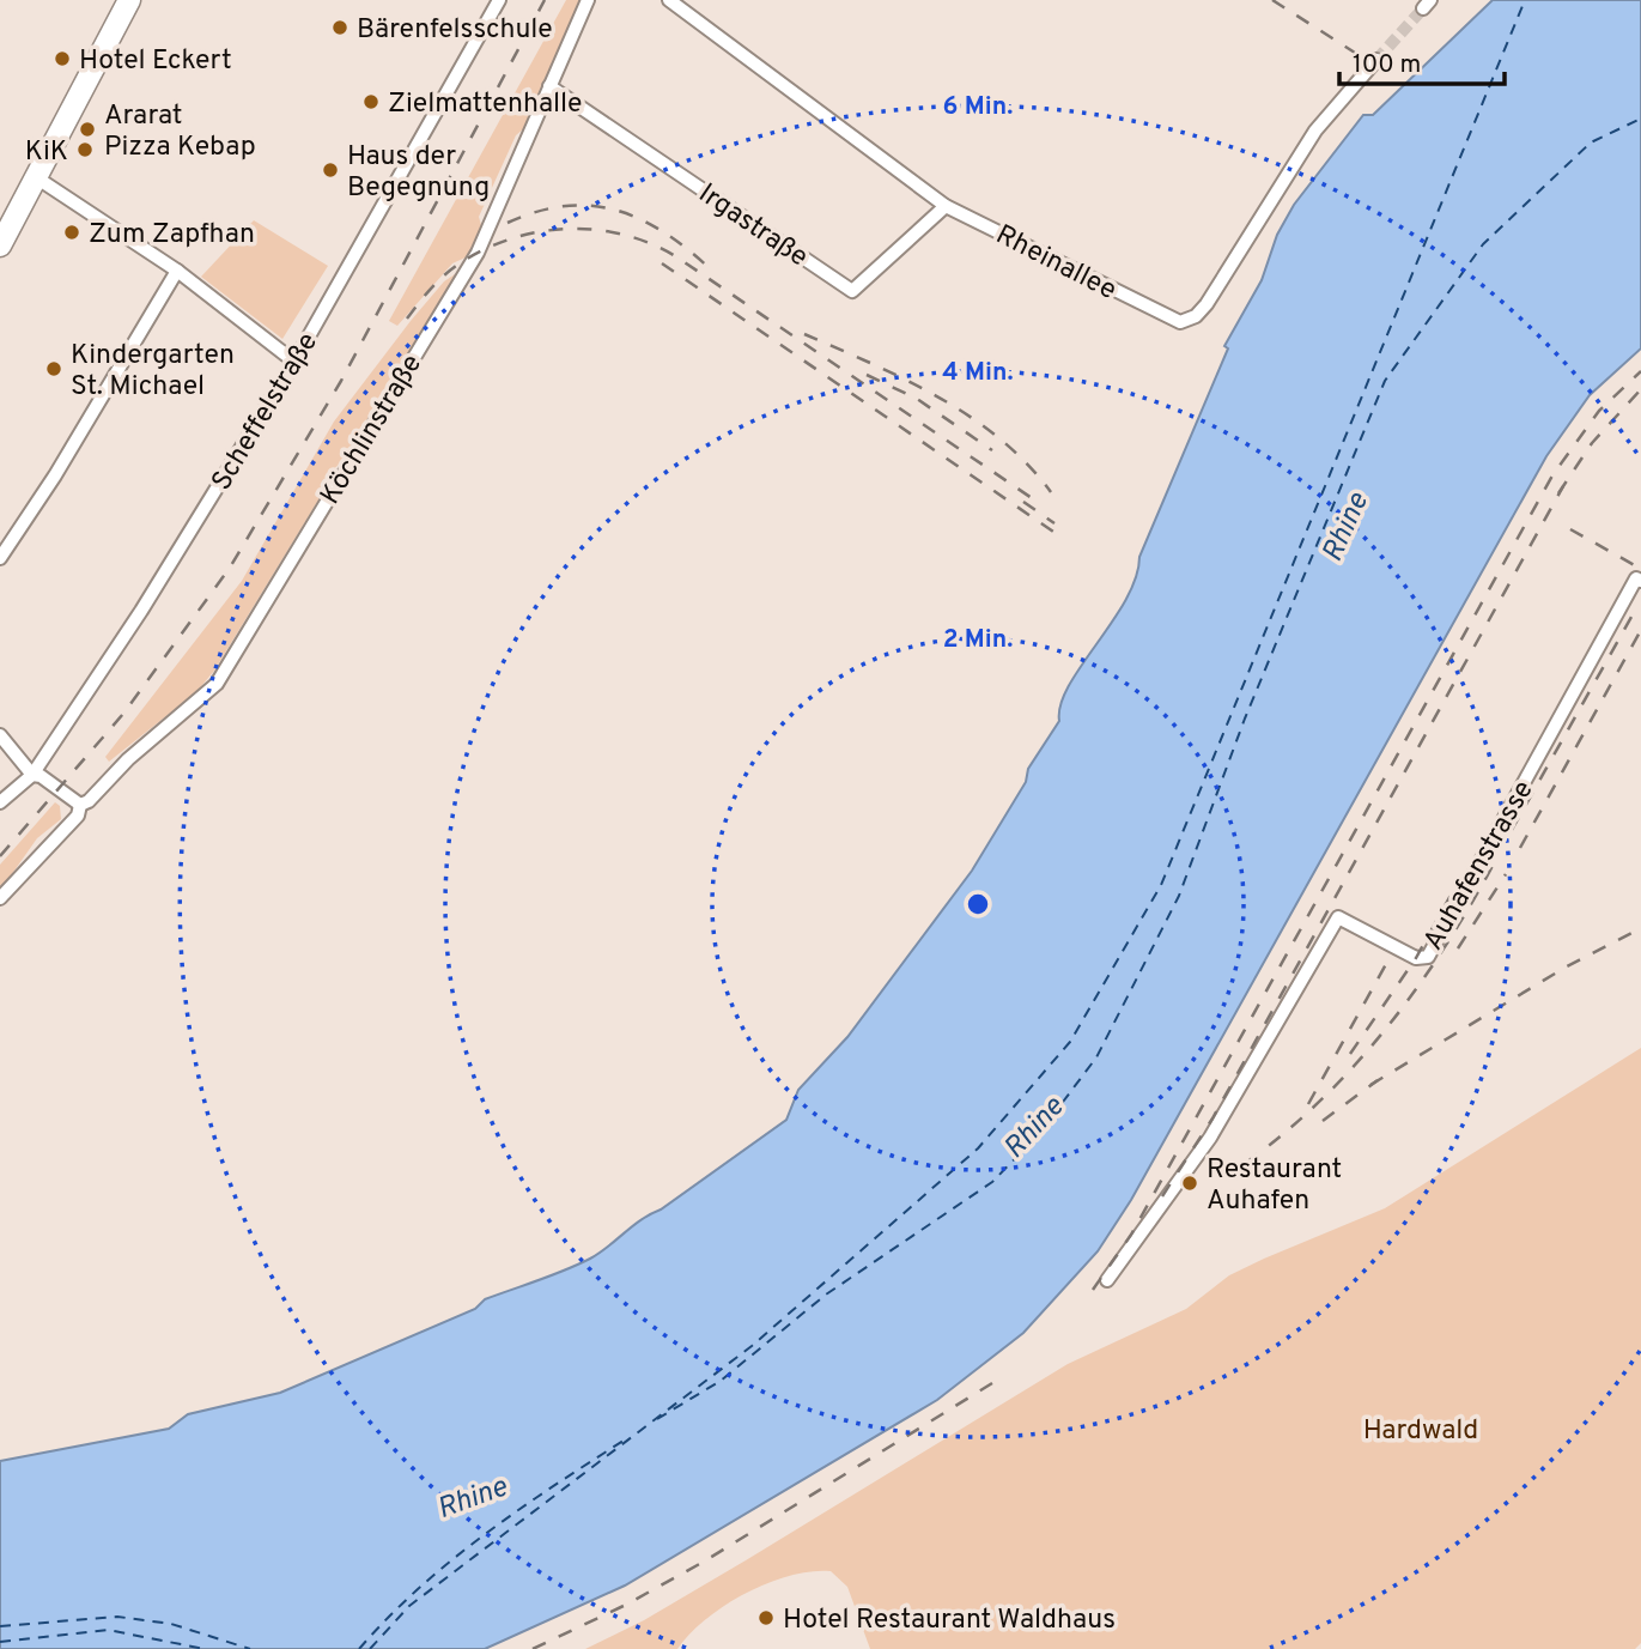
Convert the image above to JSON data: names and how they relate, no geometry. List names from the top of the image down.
{
  "streets": {
    "street": [
      "Irgastraße",
      "Rheinallee",
      "Scheffelstraße",
      "Köchlinstraße",
      "Auhafenstrasse"
    ]
  },
  "crossings": [
    ["Irgastraße", "Rheinallee"],
    ["Irgastraße", "Köchlinstraße"]
  ],
  "water": ["Rhine"],
  "parks": ["Hardwald"],
  "places": [
    "Bärenfelsschule",
    "Hotel Eckert",
    "Zielmattenhalle",
    "Ararat Pizza Kebap",
    "KiK",
    "Haus der Begegnung",
    "Zum Zapfhan",
    "Kindergarten St. Michael",
    "Restaurant Auhafen",
    "Hotel Restaurant Waldhaus"
  ],
  "scale_bar": "100 m",
  "rings": ["6 Min.", "4 Min.", "2 Min."]
}
